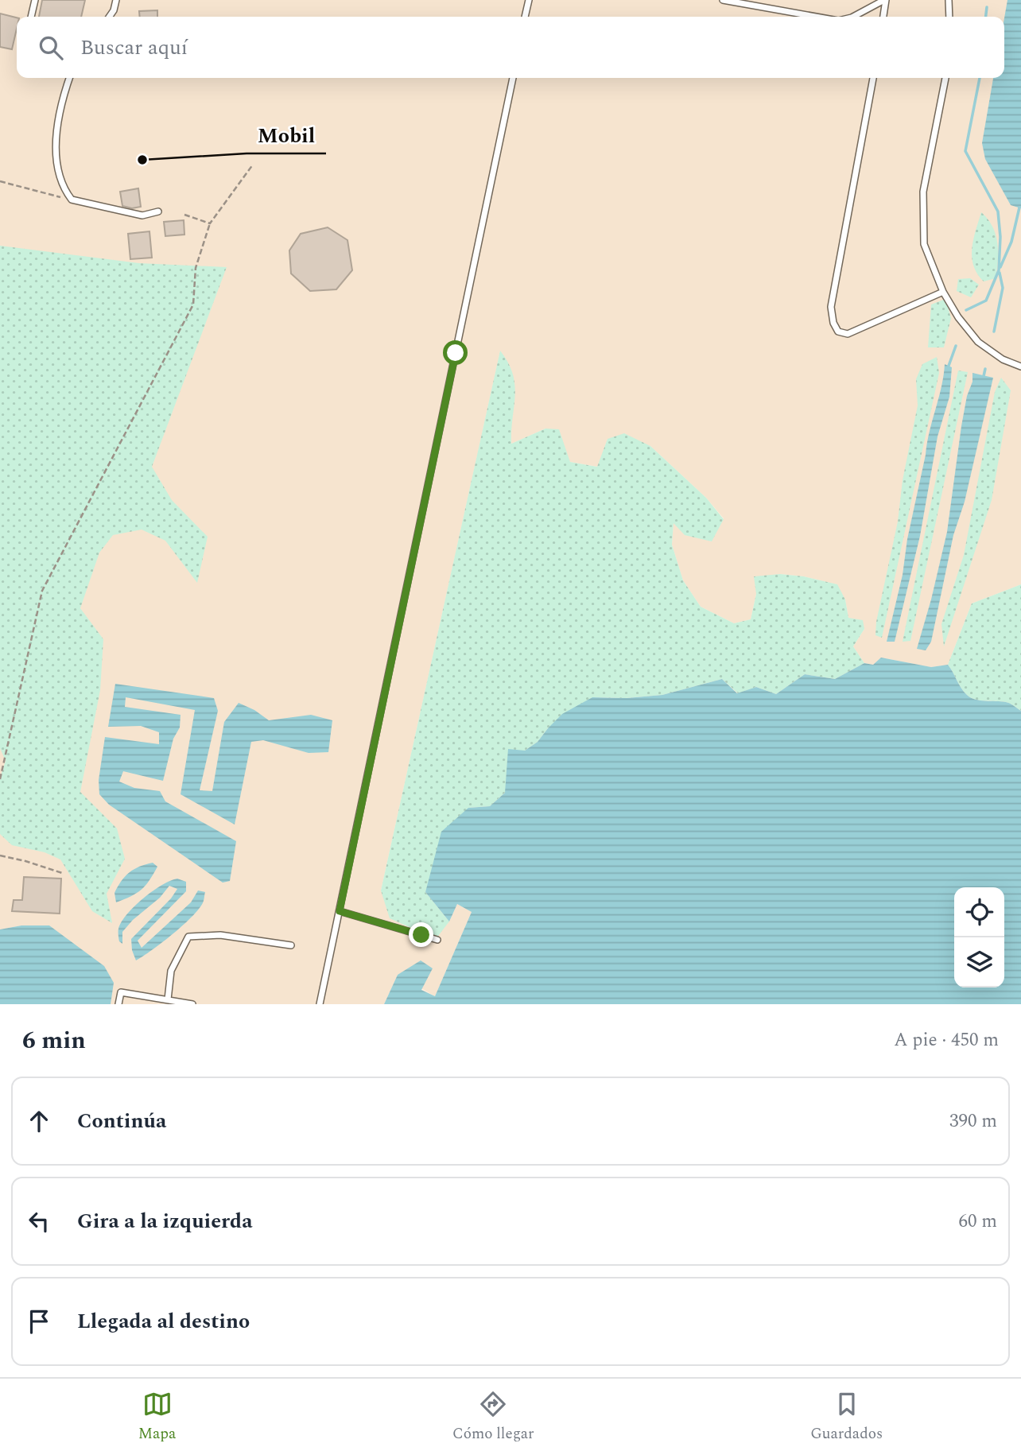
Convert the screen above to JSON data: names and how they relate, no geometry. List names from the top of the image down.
{
  "places": ["Mobil"],
  "page": {
    "search": "Buscar aquí",
    "heading": ["6 min", "A pie · 450 m"],
    "list": [
      ["Continúa", "390 m"],
      ["Gira a la izquierda", "60 m"],
      "Llegada al destino"
    ],
    "nav": ["Mapa", "Cómo llegar", "Guardados"]
  }
}
